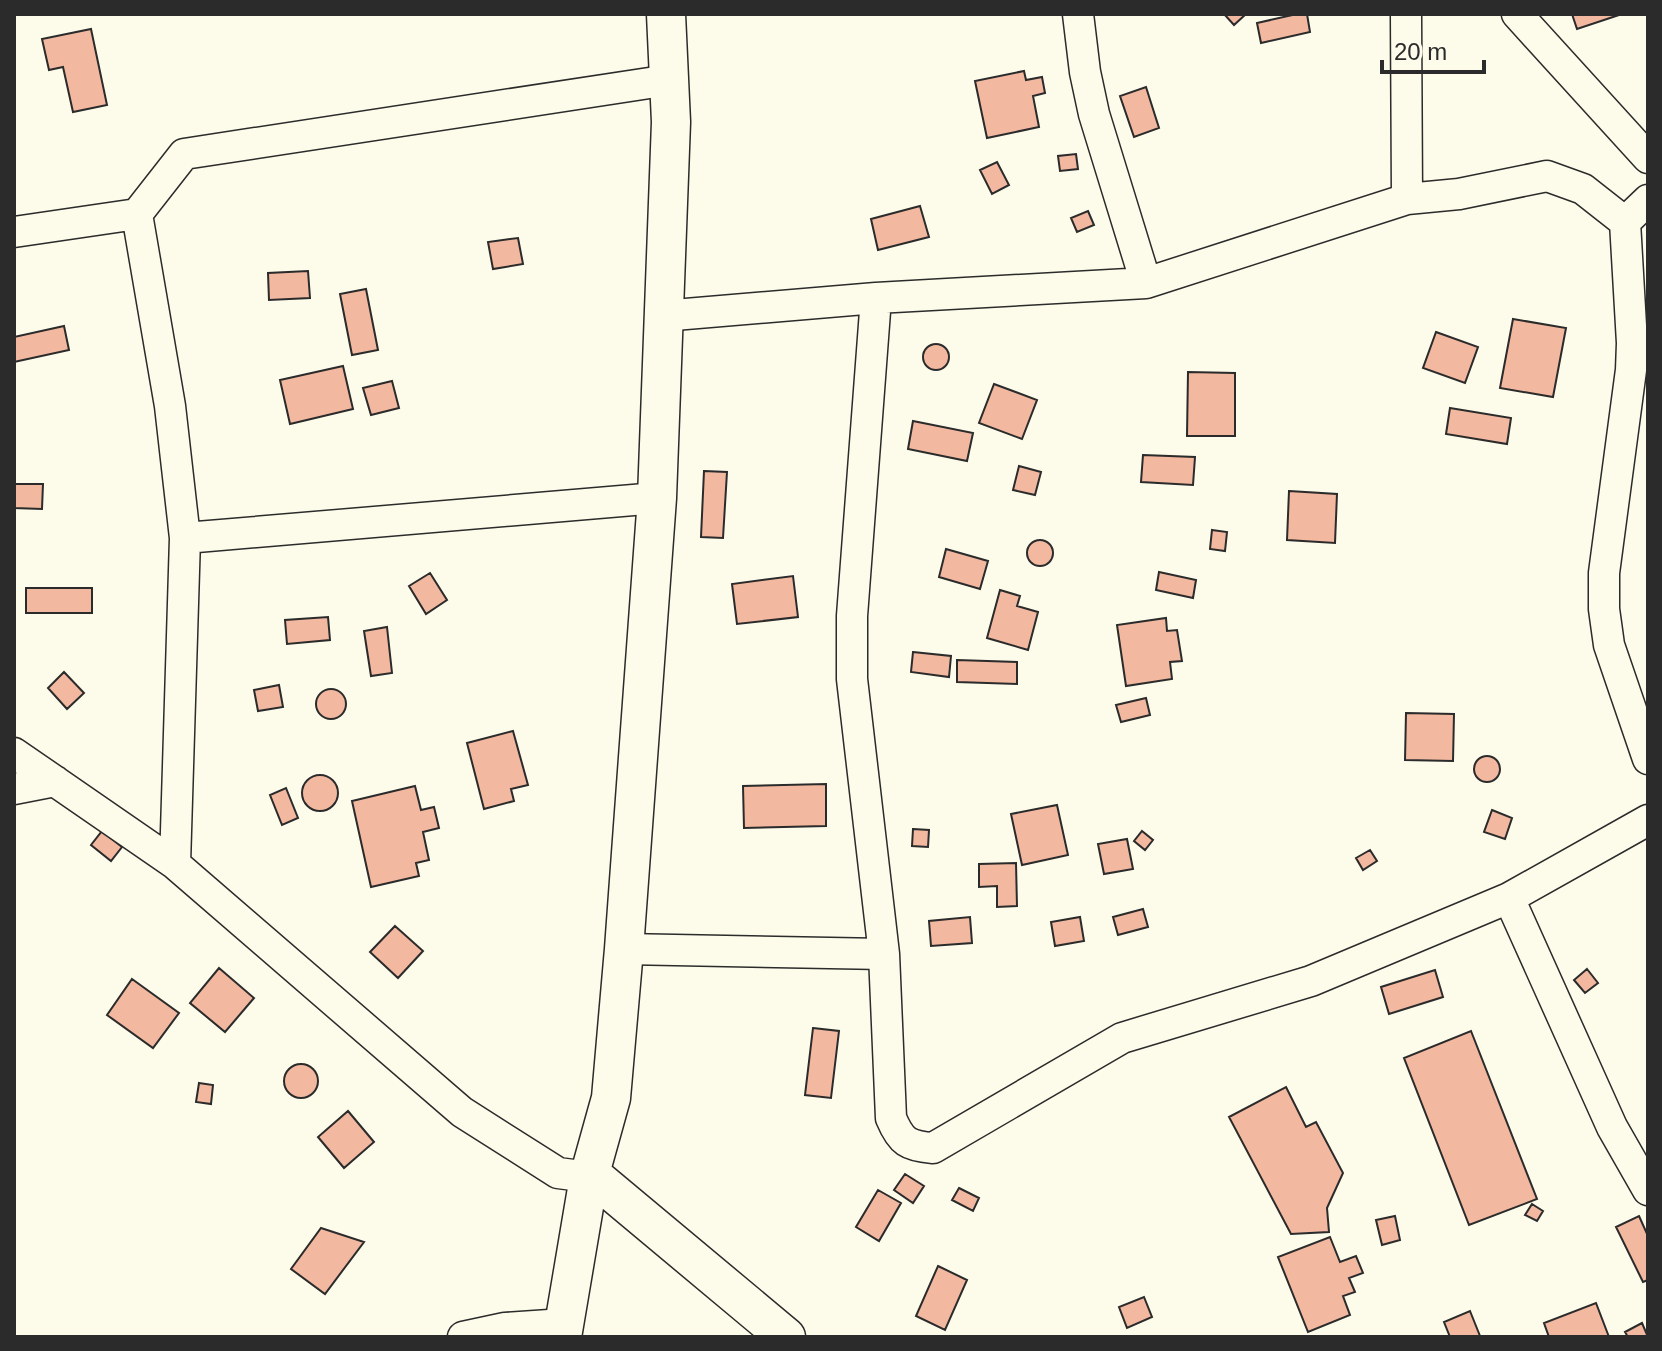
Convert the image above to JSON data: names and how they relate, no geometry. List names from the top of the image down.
{
  "scale_bar": "20 m"
}
